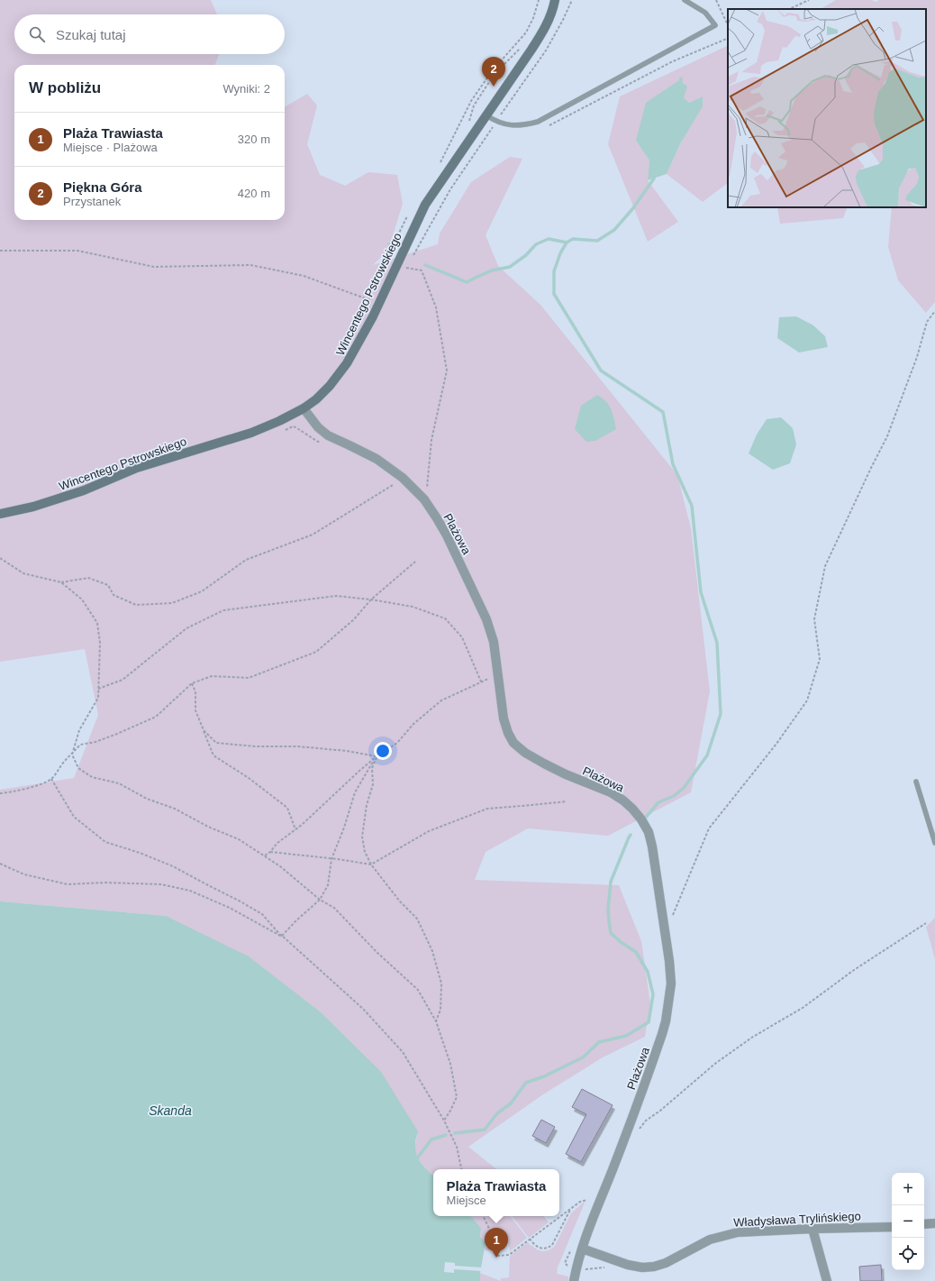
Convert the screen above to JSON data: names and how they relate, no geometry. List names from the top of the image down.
{
  "streets": {
    "street": ["Wincentego Pstrowskiego", "Plażowa", "Władysława Trylińskiego"]
  },
  "crossings": [
    ["Wincentego Pstrowskiego", "Plażowa"],
    ["Plażowa", "Władysława Trylińskiego"]
  ],
  "water": ["Skanda"],
  "page": {
    "search": "Szukaj tutaj",
    "pins": ["2", "1"],
    "heading": ["W pobliżu", "Wyniki: 2"],
    "list": [
      {
        "mark": "1",
        "name": "Plaża Trawiasta",
        "note": "Miejsce · Plażowa",
        "value": "320 m"
      },
      {
        "mark": "2",
        "name": "Piękna Góra",
        "note": "Przystanek",
        "value": "420 m"
      }
    ],
    "popup": ["Plaża Trawiasta", "Miejsce"],
    "map_buttons": ["+", "−"]
  }
}
